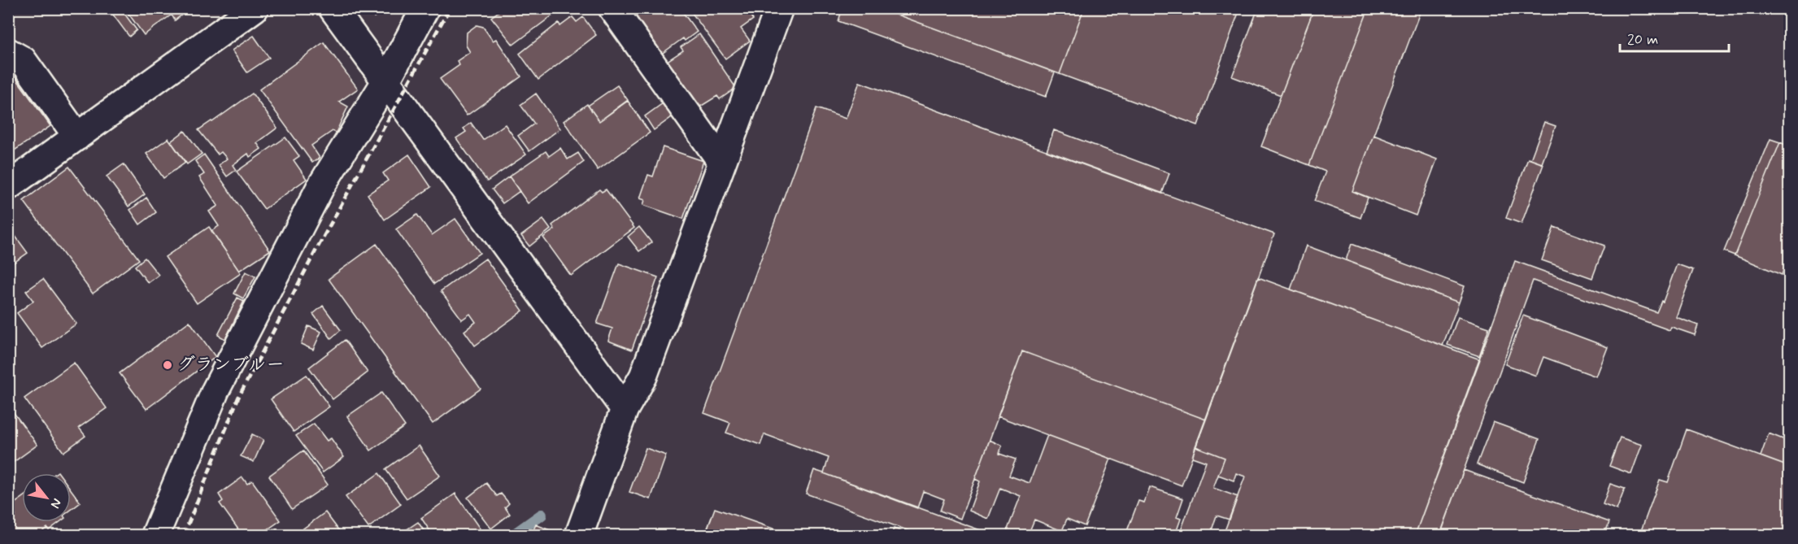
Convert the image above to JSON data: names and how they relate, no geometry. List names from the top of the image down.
{
  "places": ["グランブルー"],
  "scale_bar": "20 m",
  "north": "bottom right"
}
